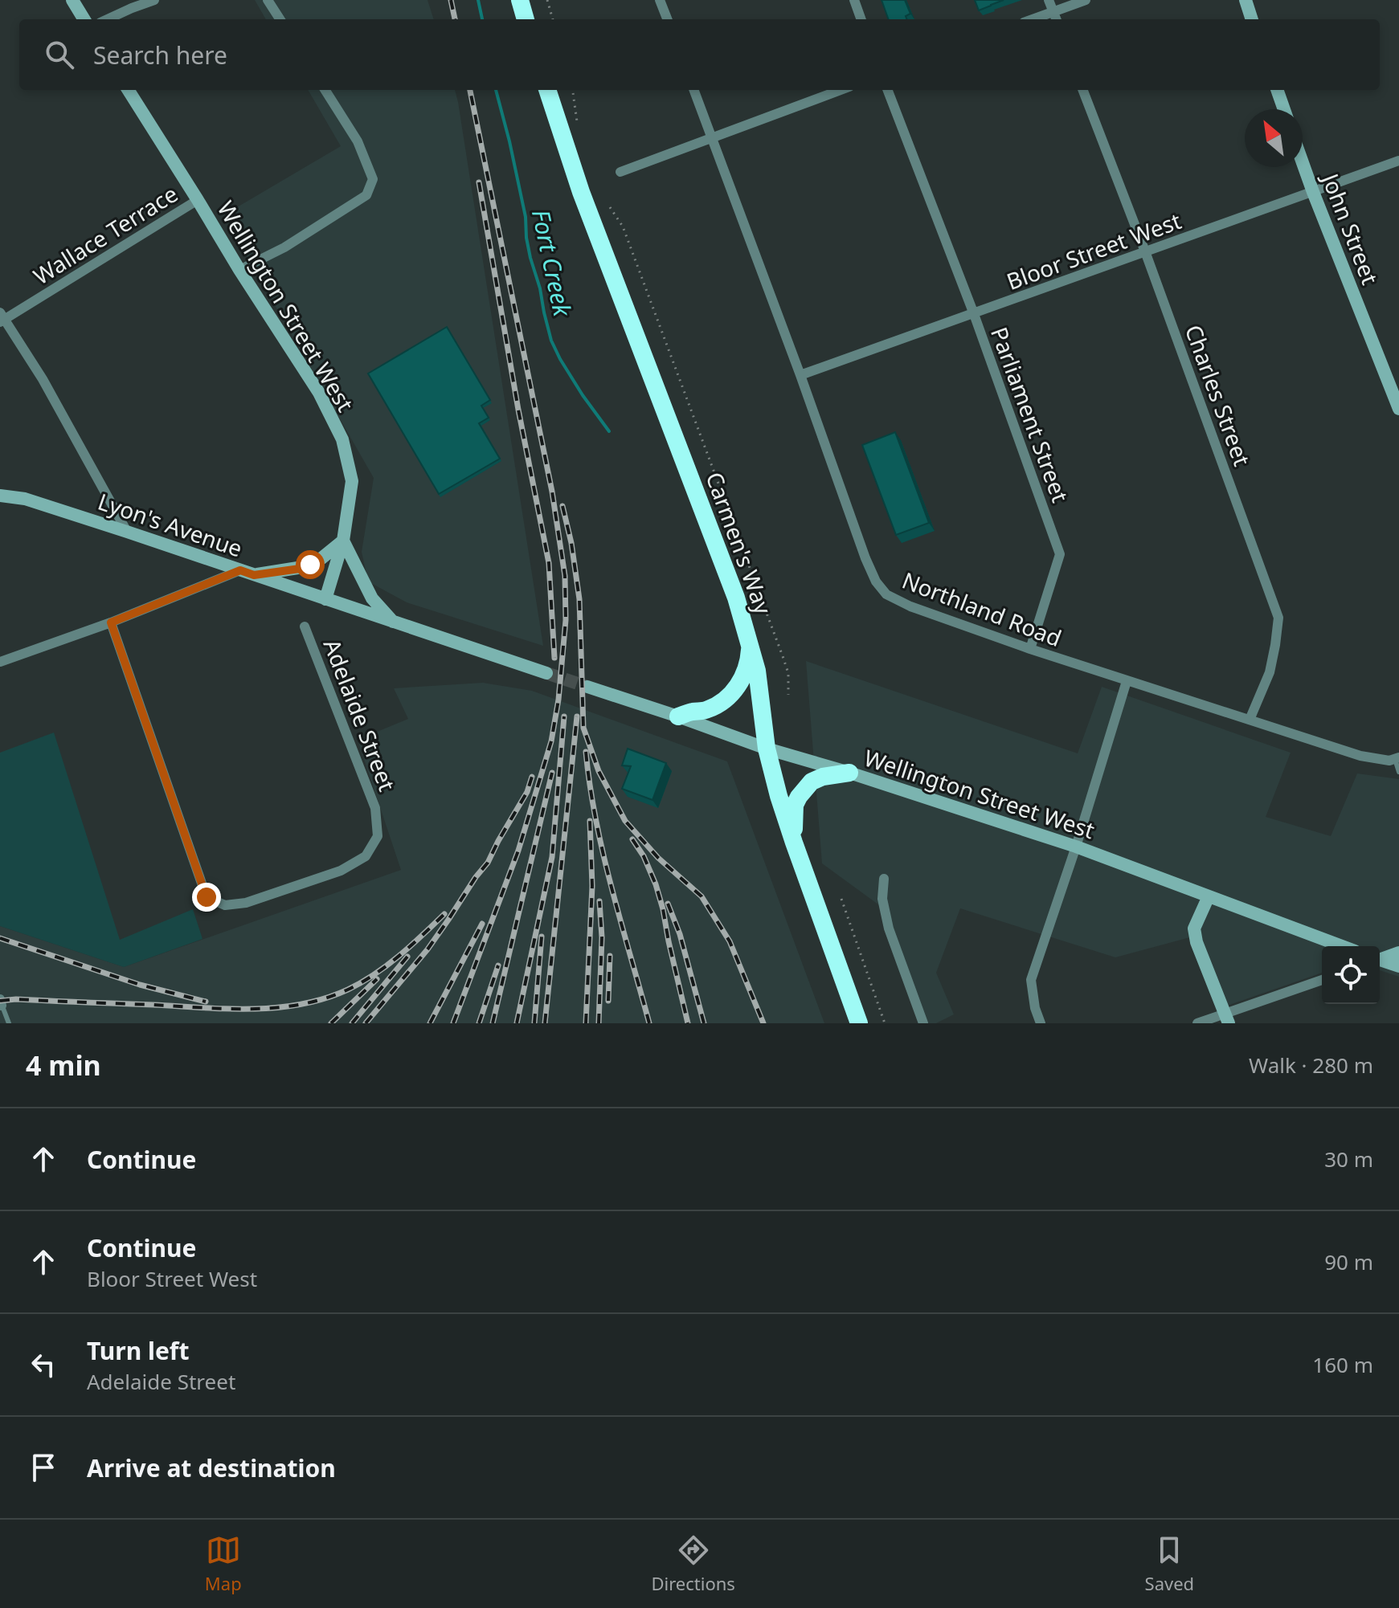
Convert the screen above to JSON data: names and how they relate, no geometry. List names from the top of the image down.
{
  "streets": {
    "highway": ["Carmen's Way"],
    "main road": ["John Street", "Wellington Street West", "Lyon's Avenue"],
    "street": [
      "Wallace Terrace",
      "Bloor Street West",
      "Charles Street",
      "Parliament Street",
      "Northland Road",
      "Adelaide Street"
    ]
  },
  "crossings": [
    ["John Street", "Bloor Street West"],
    ["Wallace Terrace", "Wellington Street West"],
    ["Bloor Street West", "Charles Street"],
    ["Bloor Street West", "Parliament Street"],
    ["Bloor Street West", "Northland Road"],
    ["Wellington Street West", "Lyon's Avenue"],
    ["Wellington Street West", "Carmen's Way"],
    ["Charles Street", "Northland Road"],
    ["Parliament Street", "Northland Road"]
  ],
  "water": ["Fort Creek"],
  "north": "top left",
  "page": {
    "search": "Search here",
    "heading": ["4 min", "Walk · 280 m"],
    "list": [
      ["Continue", "30 m"],
      ["Continue", "Bloor Street West", "90 m"],
      ["Turn left", "Adelaide Street", "160 m"],
      "Arrive at destination"
    ],
    "nav": ["Map", "Directions", "Saved"]
  }
}
